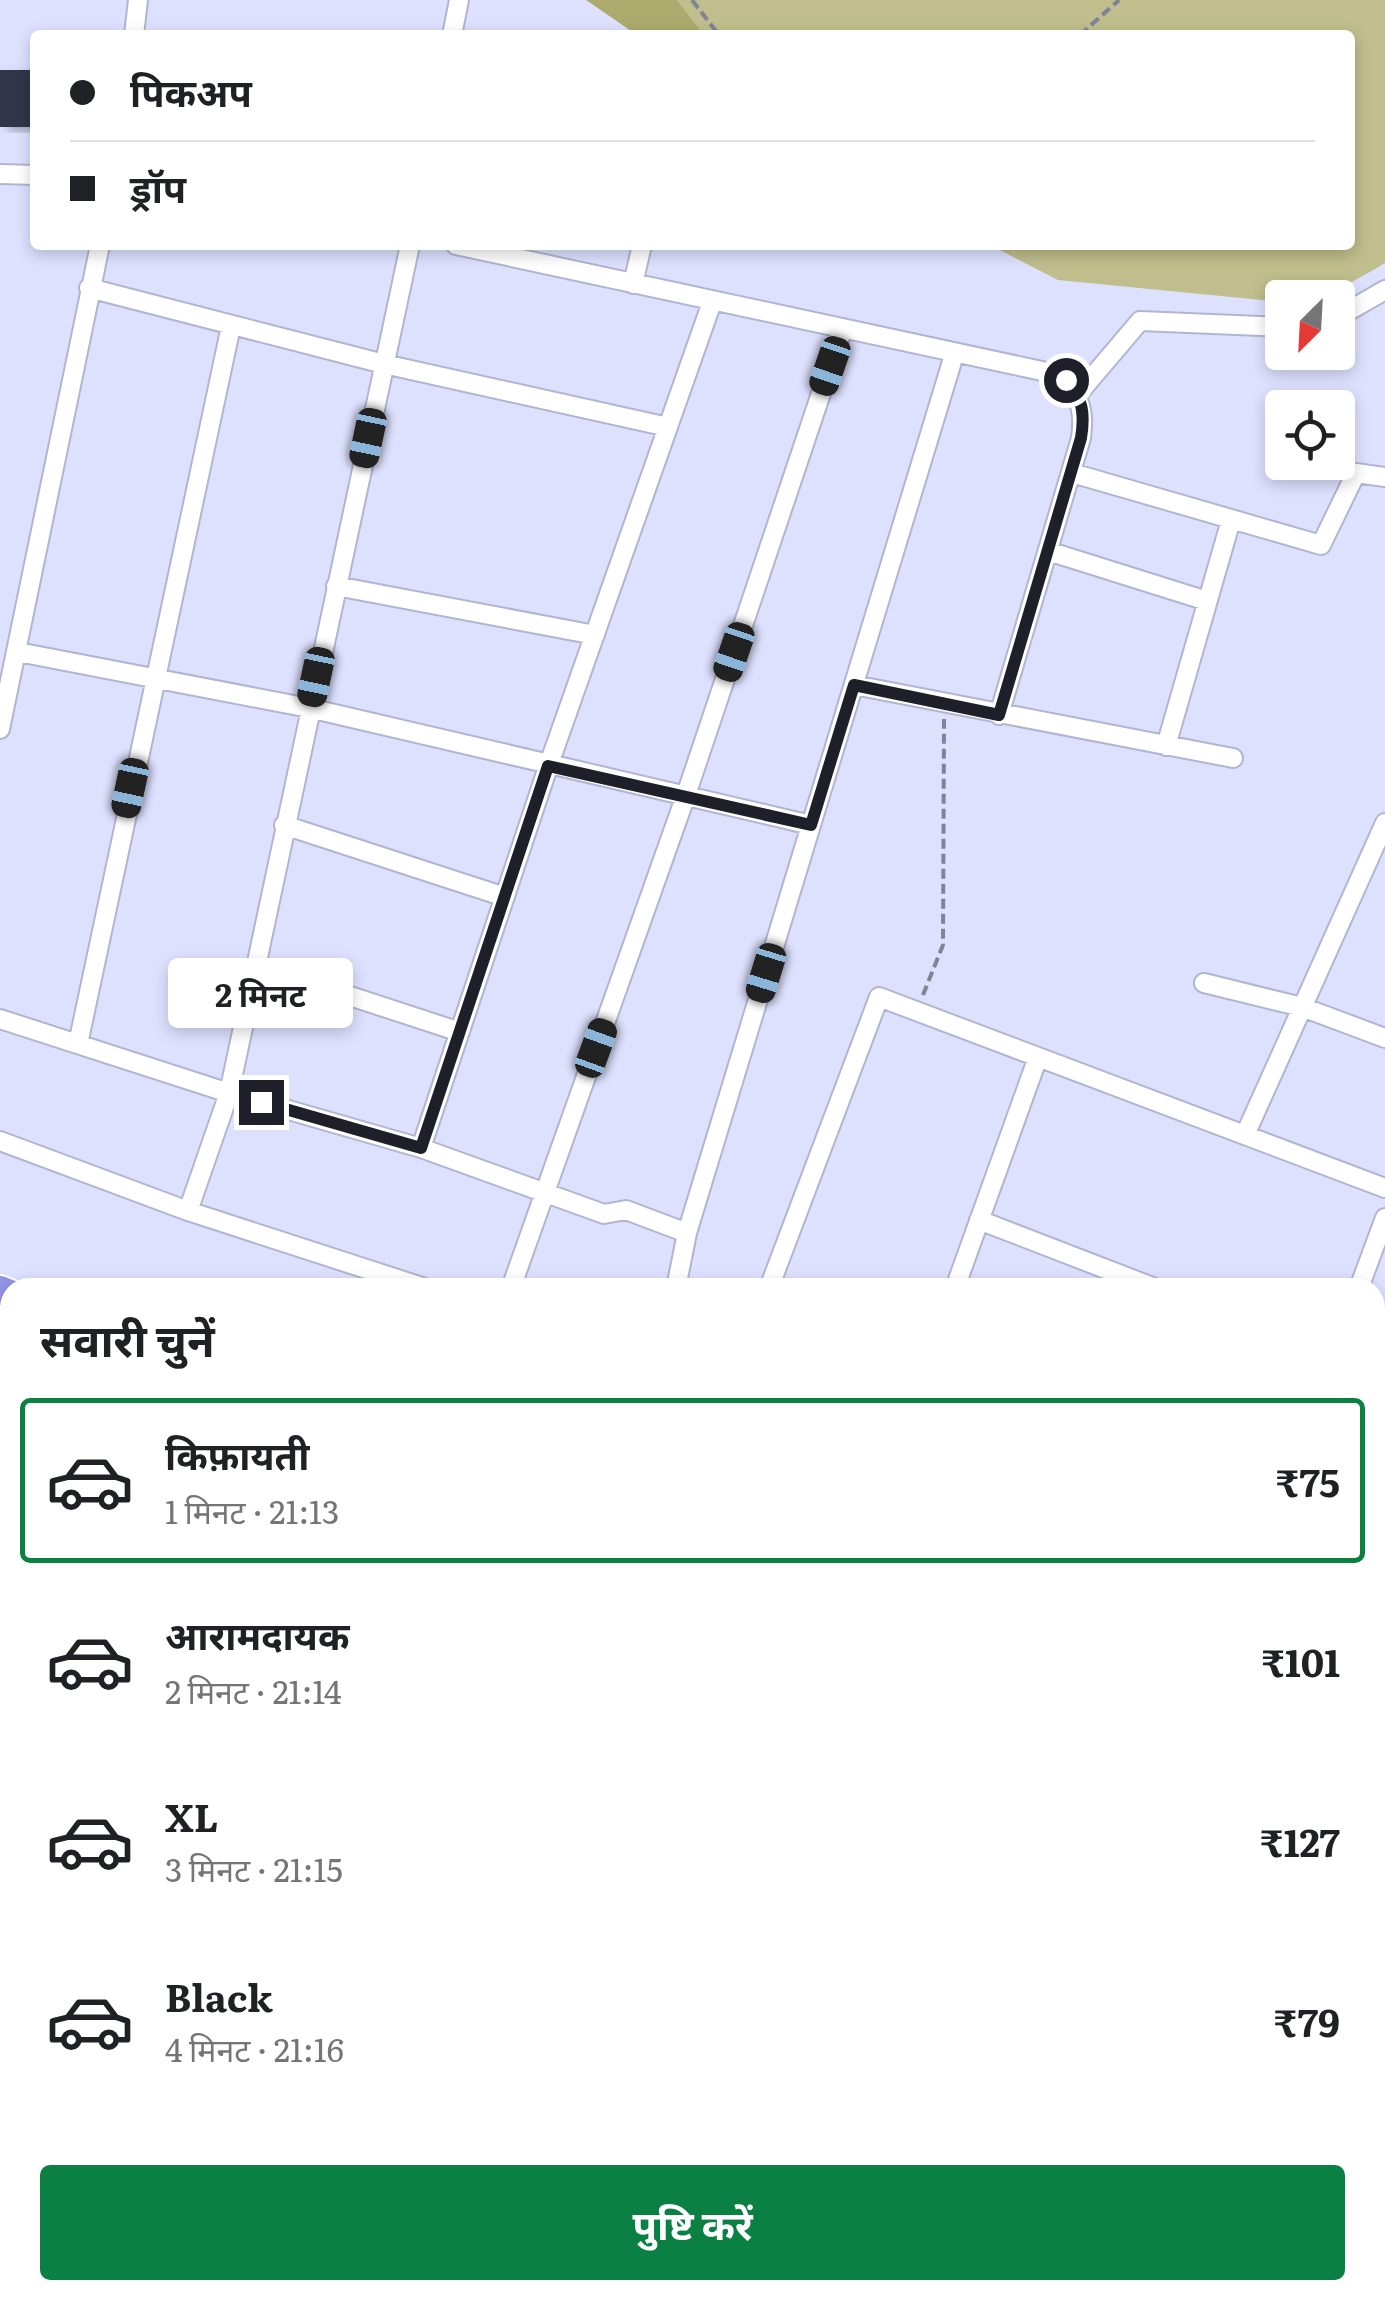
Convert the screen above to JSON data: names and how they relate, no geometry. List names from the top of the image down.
{
  "north": "bottom left",
  "page": {
    "banner": ["पिकअप", "ड्रॉप"],
    "bubble": "2 मिनट",
    "heading": "सवारी चुनें",
    "list": [
      {
        "name": "किफ़ायती",
        "note": "1 मिनट · 21:13",
        "value": "₹75"
      },
      {
        "name": "आरामदायक",
        "note": "2 मिनट · 21:14",
        "value": "₹101"
      },
      {
        "name": "XL",
        "note": "3 मिनट · 21:15",
        "value": "₹127"
      },
      {
        "name": "Black",
        "note": "4 मिनट · 21:16",
        "value": "₹79"
      }
    ],
    "buttons": "पुष्टि करें"
  }
}
